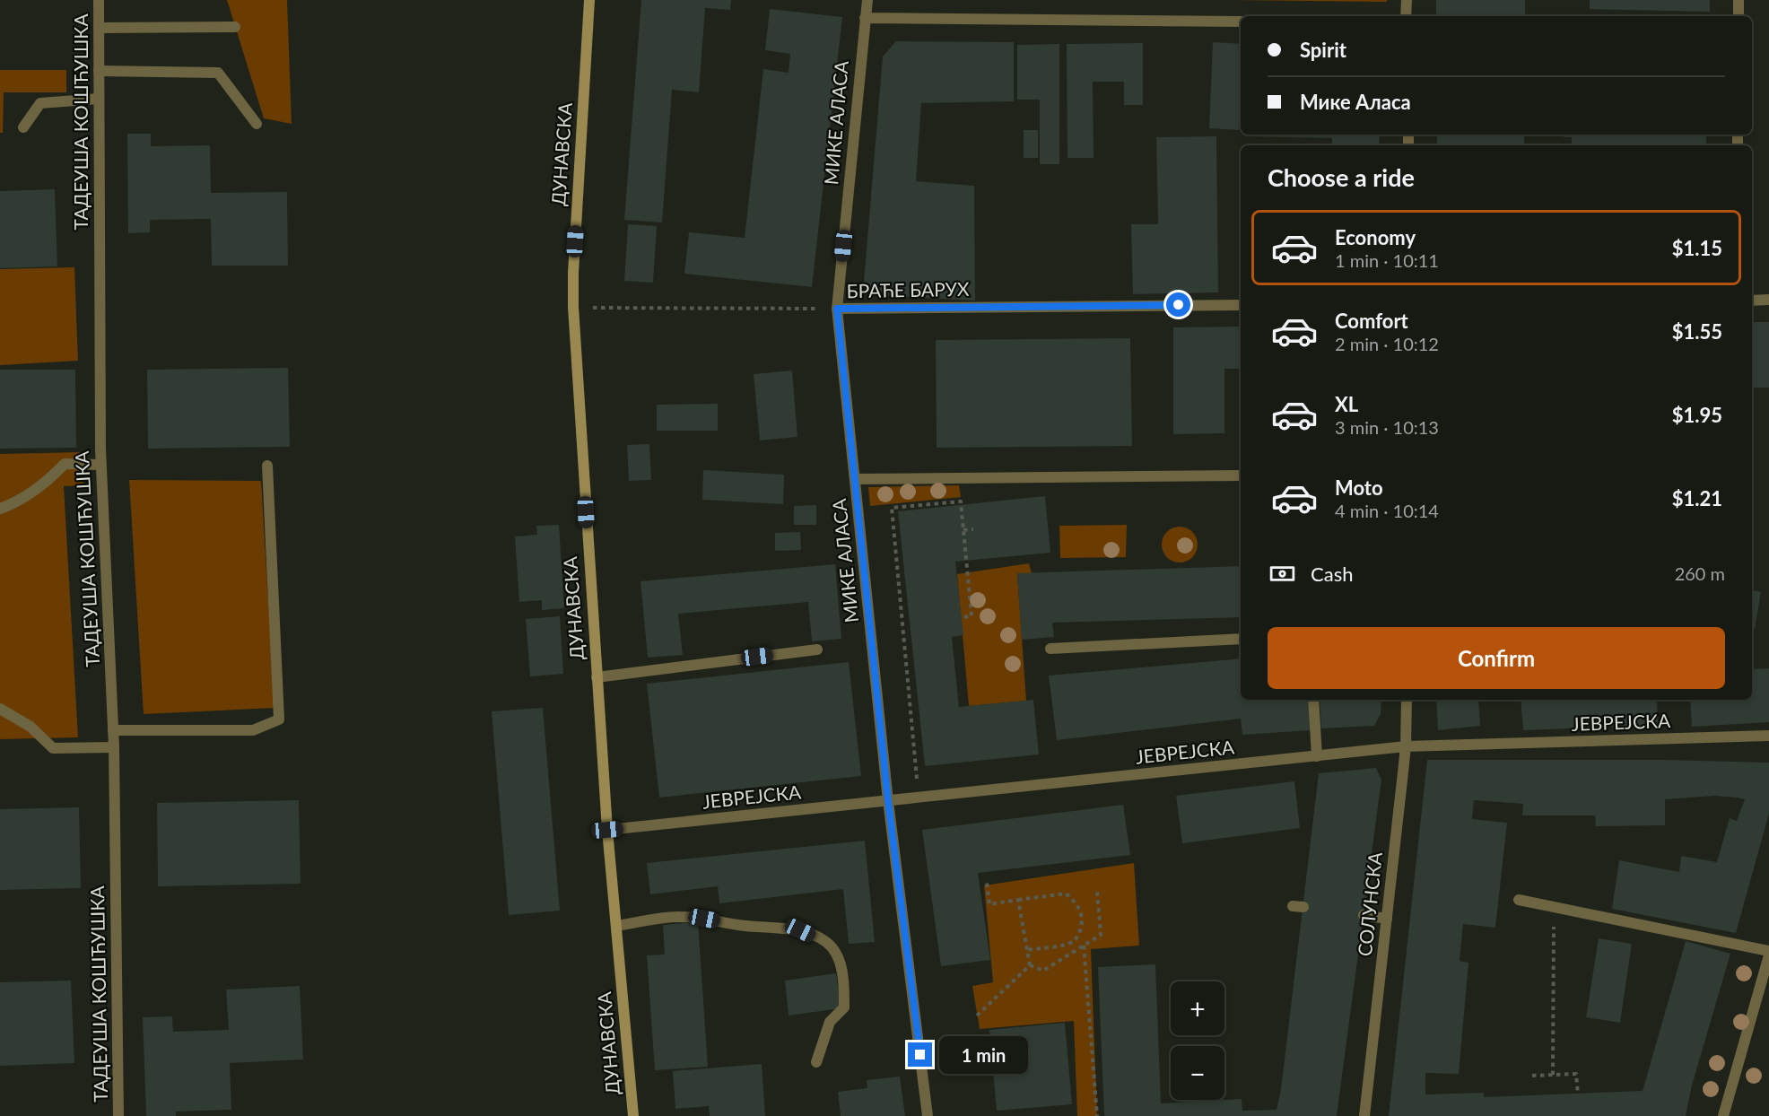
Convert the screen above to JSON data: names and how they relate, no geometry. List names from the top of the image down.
{
  "streets": {
    "main road": ["ДУНАВСКА"],
    "street": [
      "ТАДЕУША КОШЋУШКА",
      "МИКЕ АЛАСА",
      "БРАЋЕ БАРУХ",
      "ЈЕВРЕЈСКА",
      "СОЛУНСКА"
    ]
  },
  "crossings": [
    ["МИКЕ АЛАСА", "БРАЋЕ БАРУХ"],
    ["МИКЕ АЛАСА", "ЈЕВРЕЈСКА"],
    ["ДУНАВСКА", "БРАЋЕ БАРУХ"],
    ["ДУНАВСКА", "ЈЕВРЕЈСКА"],
    ["ЈЕВРЕЈСКА", "СОЛУНСКА"]
  ],
  "page": {
    "banner": ["Spirit", "Мике Аласа"],
    "heading": "Choose a ride",
    "list": [
      {
        "name": "Economy",
        "note": "1 min · 10:11",
        "value": "$1.15"
      },
      {
        "name": "Comfort",
        "note": "2 min · 10:12",
        "value": "$1.55"
      },
      {
        "name": "XL",
        "note": "3 min · 10:13",
        "value": "$1.95"
      },
      {
        "name": "Moto",
        "note": "4 min · 10:14",
        "value": "$1.21"
      }
    ],
    "pay": ["Cash", "260 m"],
    "buttons": "Confirm",
    "map_buttons": ["+", "−"],
    "bubble": "1 min"
  }
}
